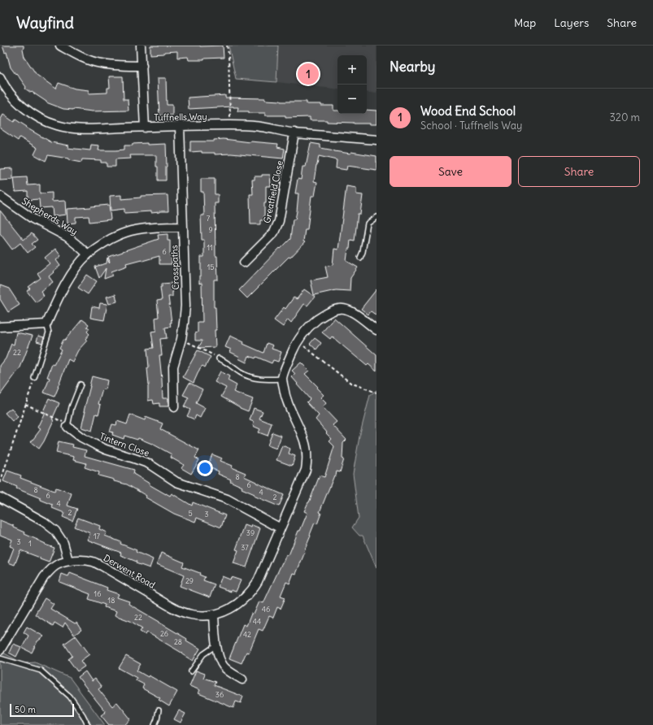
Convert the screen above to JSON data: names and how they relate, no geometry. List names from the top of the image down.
{
  "streets": {
    "street": [
      "Tuffnells Way",
      "Greatfield Close",
      "Shepherds Way",
      "Crosspaths",
      "Tintern Close",
      "Derwent Road"
    ]
  },
  "crossings": [
    ["Tuffnells Way", "Greatfield Close"],
    ["Tuffnells Way", "Crosspaths"],
    ["Tintern Close", "Derwent Road"]
  ],
  "house_numbers": [
    "7",
    "9",
    "11",
    "6",
    "15",
    "22",
    "8",
    "6",
    "8",
    "4",
    "6",
    "2",
    "4",
    "2",
    "5",
    "3",
    "39",
    "17",
    "3",
    "1",
    "37",
    "29",
    "16",
    "18",
    "46",
    "22",
    "44",
    "26",
    "42",
    "28",
    "36"
  ],
  "scale_bar": "50 m",
  "page": {
    "header": "Wayfind",
    "nav": ["Map", "Layers", "Share"],
    "heading": "Nearby",
    "map_buttons": ["+", "−"],
    "pins": "1",
    "list": [
      {
        "mark": "1",
        "name": "Wood End School",
        "note": "School · Tuffnells Way",
        "value": "320 m"
      }
    ],
    "buttons": ["Save", "Share"],
    "scale": "50 m"
  }
}
